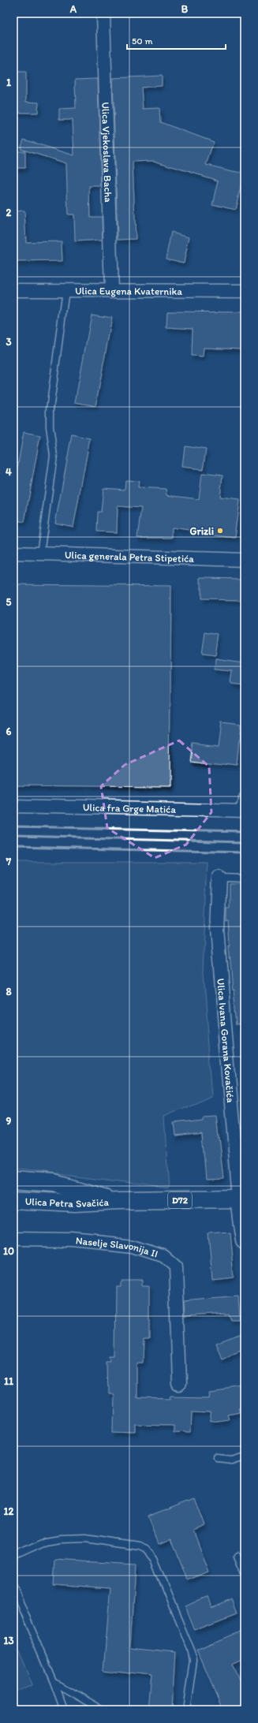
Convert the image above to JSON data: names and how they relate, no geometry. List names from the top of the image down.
{
  "streets": {
    "main road": ["Ulica Ivana Gorana Kovačića", "D72", "Ulica Petra Svačića"],
    "street": [
      "Ulica Vjekoslava Bacha",
      "Ulica Eugena Kvaternika",
      "Ulica generala Petra Stipetića",
      "Ulica fra Grge Matića",
      "Naselje Slavonija II"
    ]
  },
  "crossings": [
    ["Ulica Vjekoslava Bacha", "Ulica Eugena Kvaternika"],
    ["Ulica Ivana Gorana Kovačića", "Ulica Petra Svačića"]
  ],
  "places": ["Grizli"],
  "scale_bar": "50 m",
  "grid": {
    "columns": ["A", "B"],
    "rows": [
      "1",
      "2",
      "3",
      "4",
      "5",
      "6",
      "7",
      "8",
      "9",
      "10",
      "11",
      "12",
      "13"
    ]
  }
}
